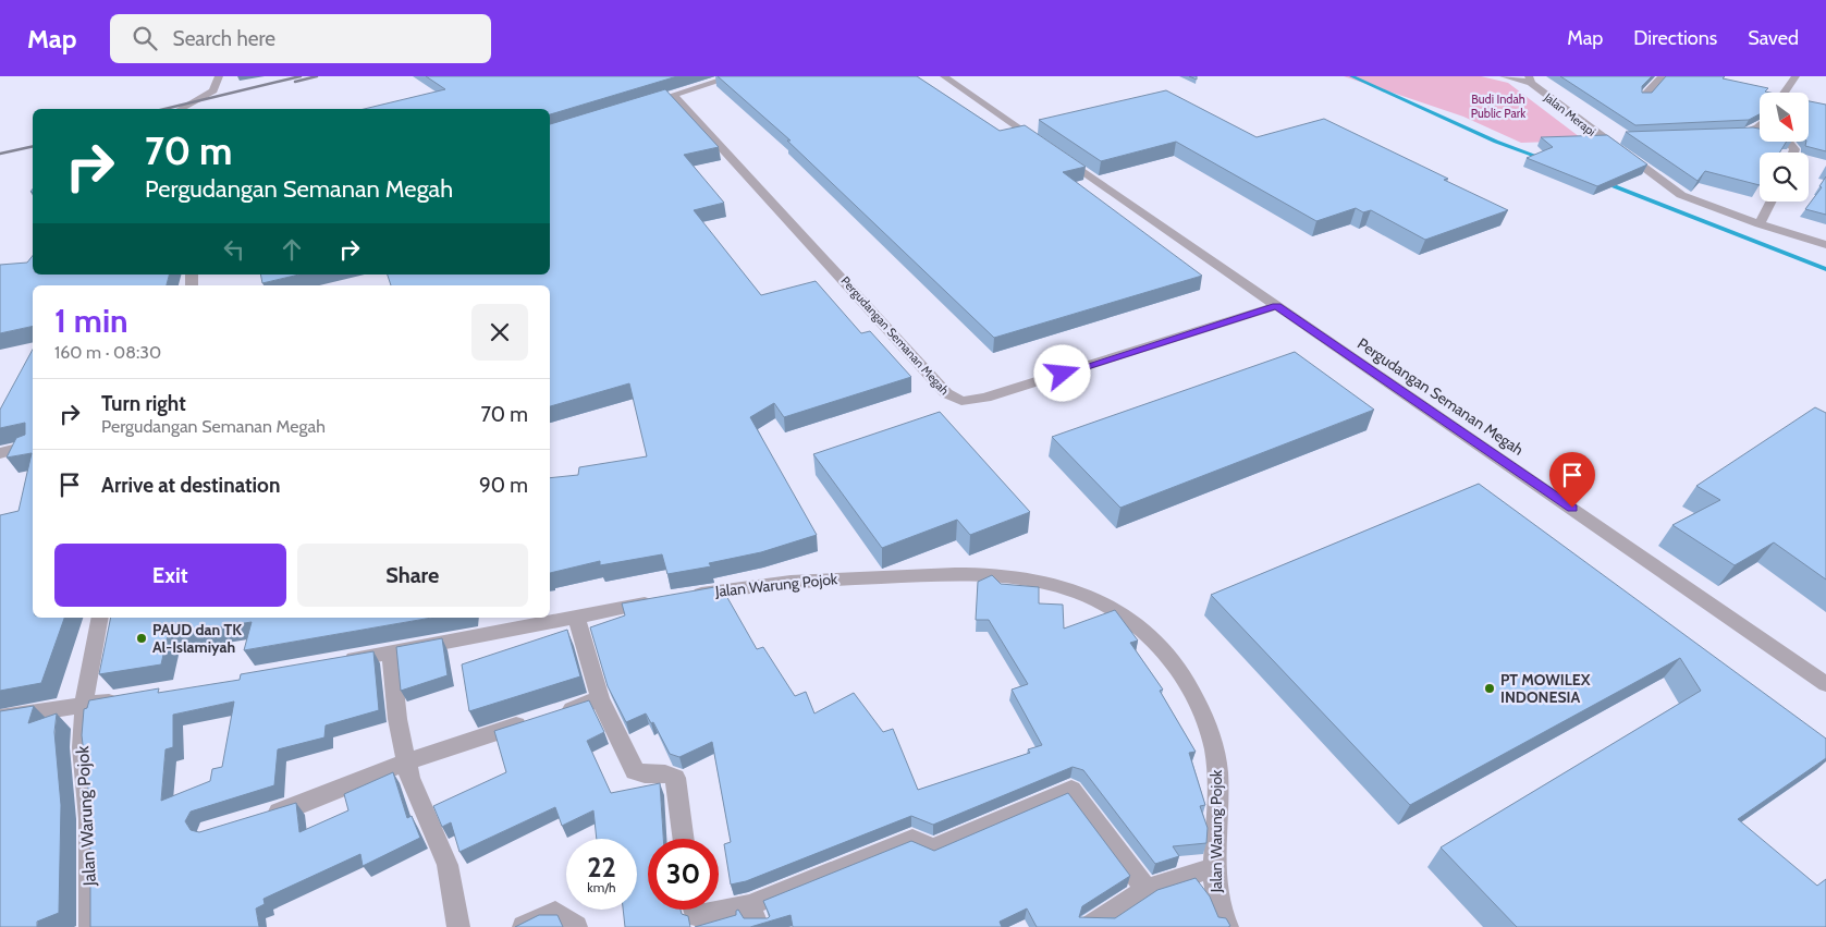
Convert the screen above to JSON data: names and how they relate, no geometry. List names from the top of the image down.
{
  "streets": {
    "street": ["Jalan Merapi", "Pergudangan Semanan Megah", "Jalan Warung Pojok"]
  },
  "parks": ["Budi Indah Public Park"],
  "places": ["PAUD dan TK Al-Islamiyah", "PT MOWILEX INDONESIA"],
  "north": "bottom right",
  "page": {
    "header": "Map",
    "search": "Search here",
    "nav": ["Map", "Directions", "Saved"],
    "turn": ["70 m", "Pergudangan Semanan Megah"],
    "heading": ["1 min", "160 m · 08:30"],
    "list": [
      {
        "name": "Turn right",
        "note": "Pergudangan Semanan Megah",
        "value": "70 m"
      },
      {
        "name": "Arrive at destination",
        "value": "90 m"
      }
    ],
    "buttons": ["Exit", "Share"],
    "speed": "22 km/h",
    "limit": "30"
  }
}
